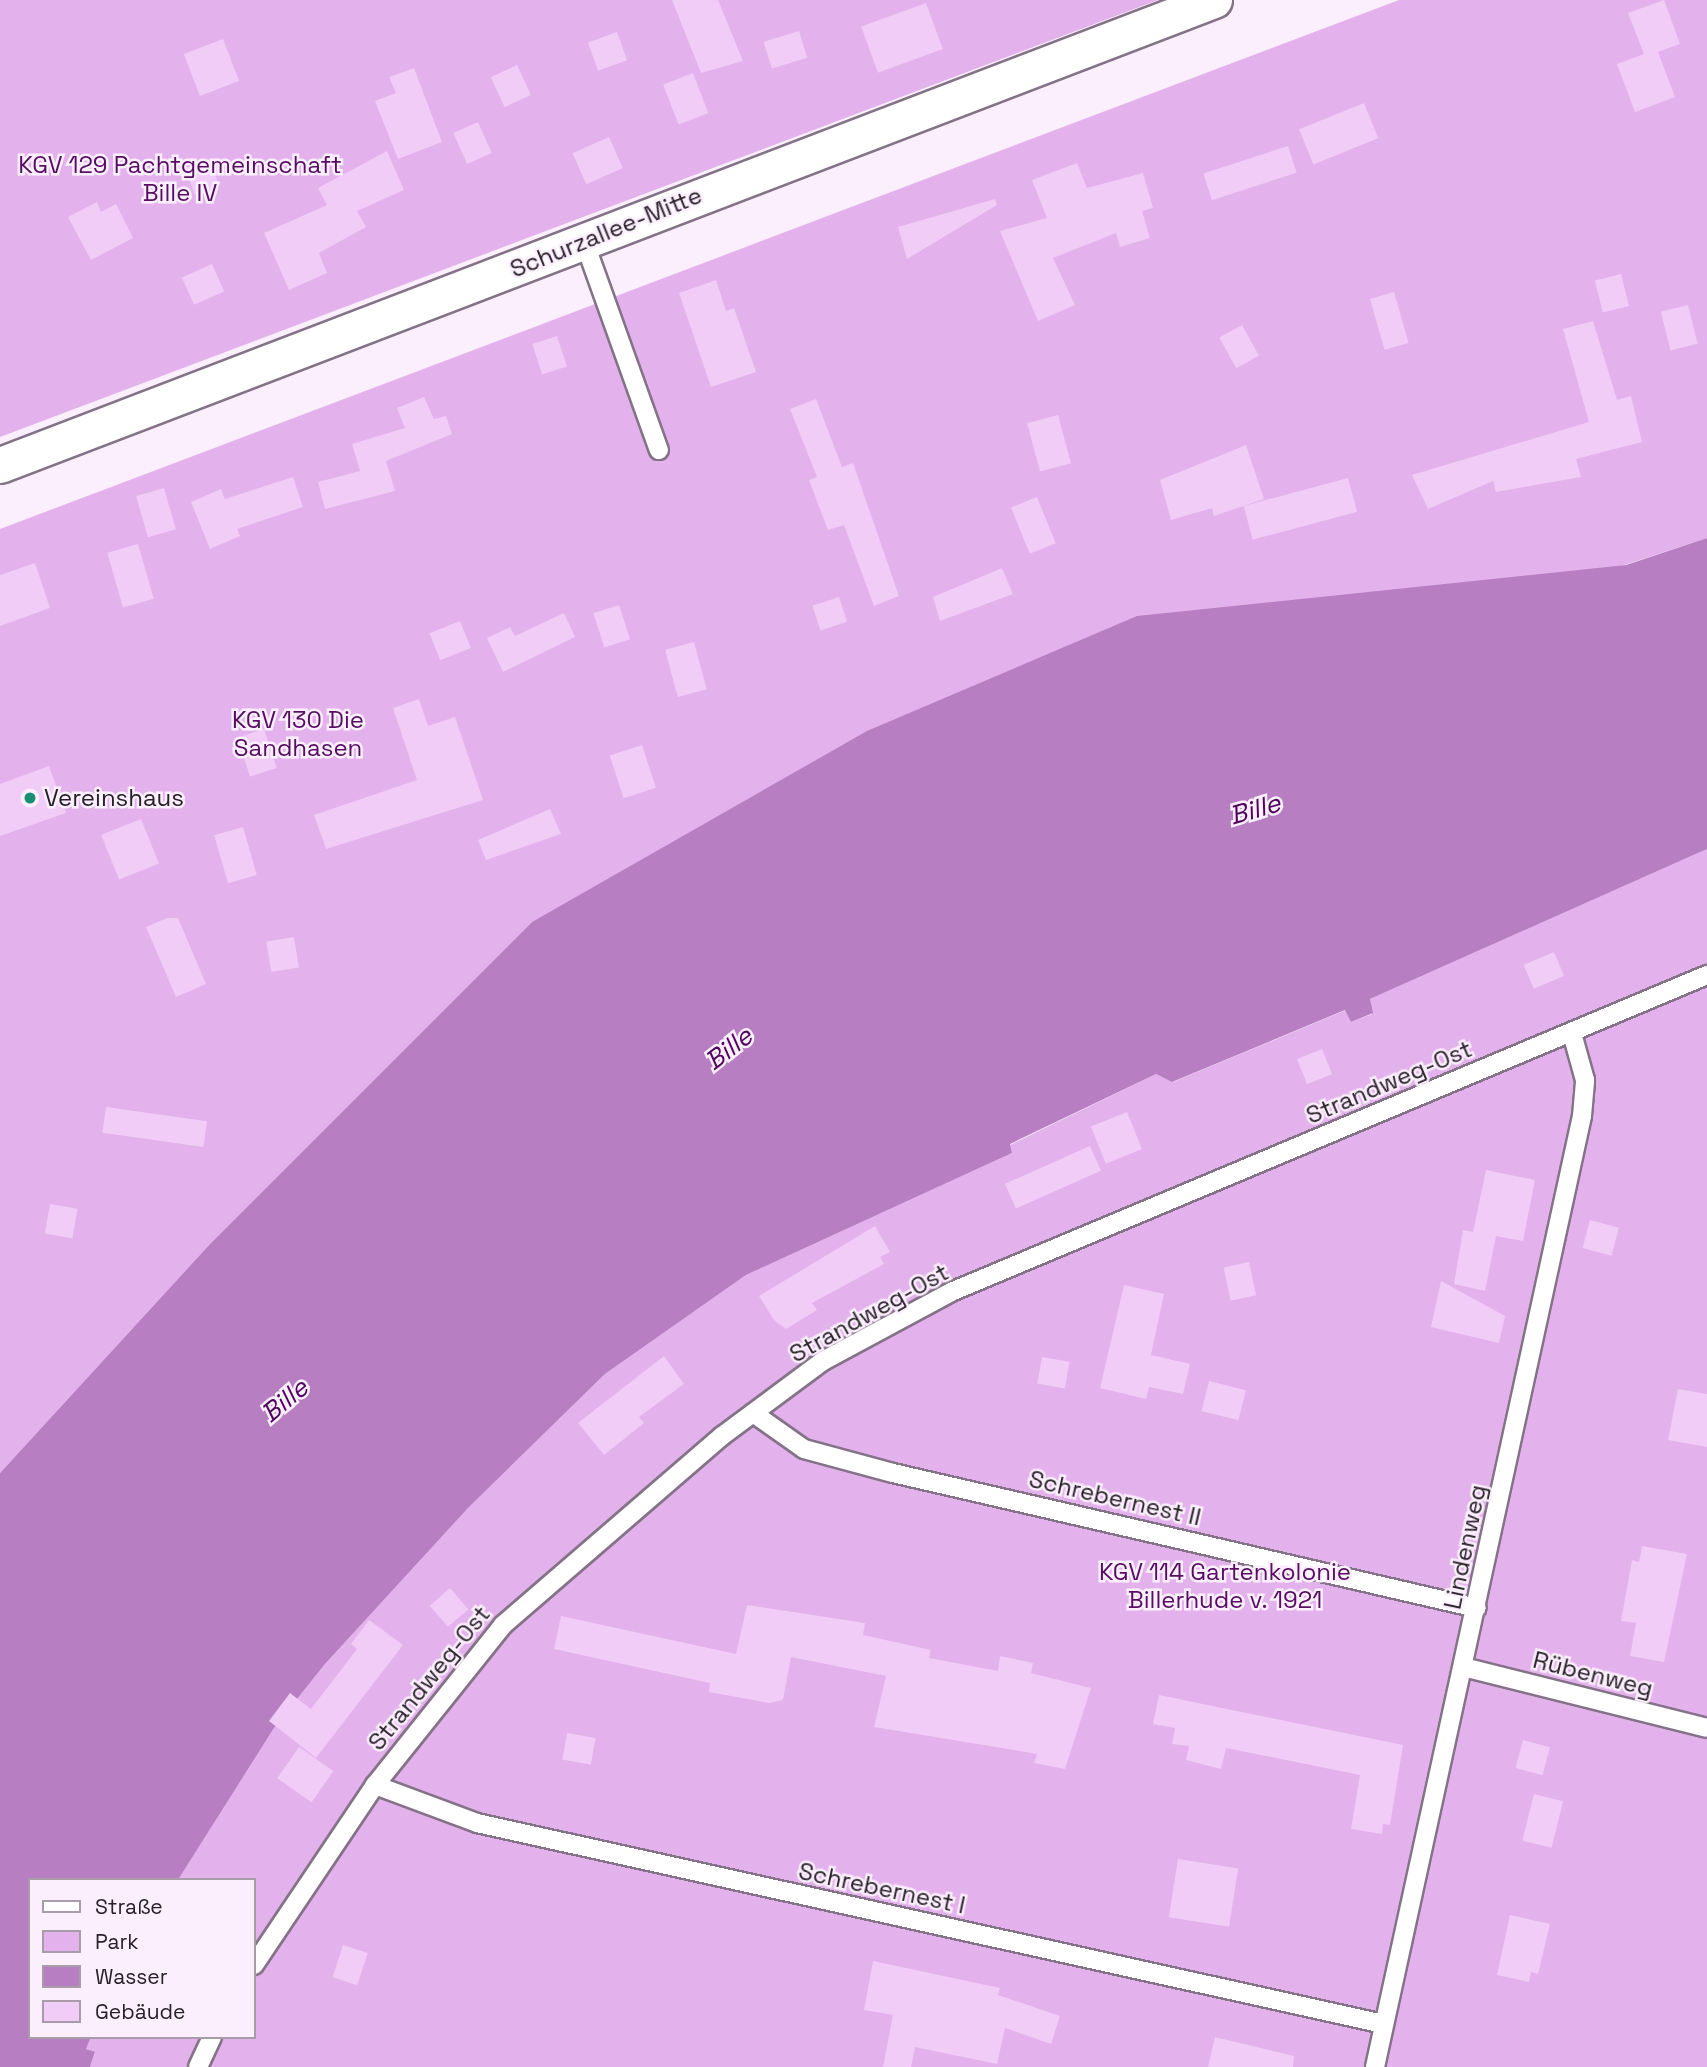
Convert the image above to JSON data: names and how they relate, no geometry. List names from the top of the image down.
{
  "streets": {
    "street": ["Schurzallee-Mitte"],
    "lane": [
      "Strandweg-Ost",
      "Schrebernest II",
      "Lindenweg",
      "Rübenweg",
      "Schrebernest I"
    ]
  },
  "crossings": [
    ["Strandweg-Ost", "Schrebernest II"],
    ["Strandweg-Ost", "Lindenweg"],
    ["Strandweg-Ost", "Schrebernest I"],
    ["Schrebernest II", "Lindenweg"],
    ["Lindenweg", "Rübenweg"],
    ["Lindenweg", "Schrebernest I"]
  ],
  "water": ["Bille"],
  "parks": ["KGV 129 Pachtgemeinschaft Bille IV", "KGV 130 Die Sandhasen", "KGV 114 Gartenkolonie Billerhude v. 1921"],
  "places": ["Vereinshaus"],
  "legend": [
    "Straße",
    "Park",
    "Wasser",
    "Gebäude"
  ]
}
